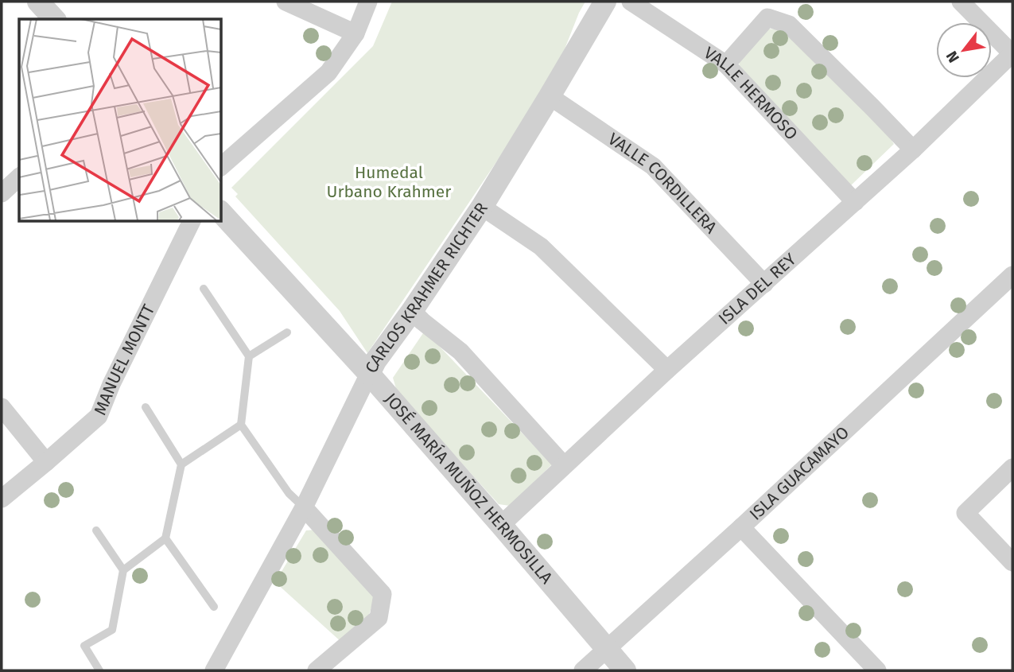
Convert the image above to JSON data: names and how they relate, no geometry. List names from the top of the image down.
{
  "streets": {
    "street": [
      "VALLE HERMOSO",
      "VALLE CORDILLERA",
      "CARLOS KRAHMER RICHTER",
      "ISLA DEL REY",
      "MANUEL MONTT",
      "ISLA GUACAMAYO",
      "JOSÉ MARÍA MUÑOZ HERMOSILLA"
    ]
  },
  "crossings": [
    ["VALLE HERMOSO", "ISLA DEL REY"],
    ["VALLE CORDILLERA", "CARLOS KRAHMER RICHTER"],
    ["VALLE CORDILLERA", "ISLA DEL REY"],
    ["CARLOS KRAHMER RICHTER", "JOSÉ MARÍA MUÑOZ HERMOSILLA"],
    ["ISLA DEL REY", "JOSÉ MARÍA MUÑOZ HERMOSILLA"],
    ["ISLA GUACAMAYO", "JOSÉ MARÍA MUÑOZ HERMOSILLA"]
  ],
  "parks": ["Humedal Urbano Krahmer"],
  "north": "bottom left"
}
